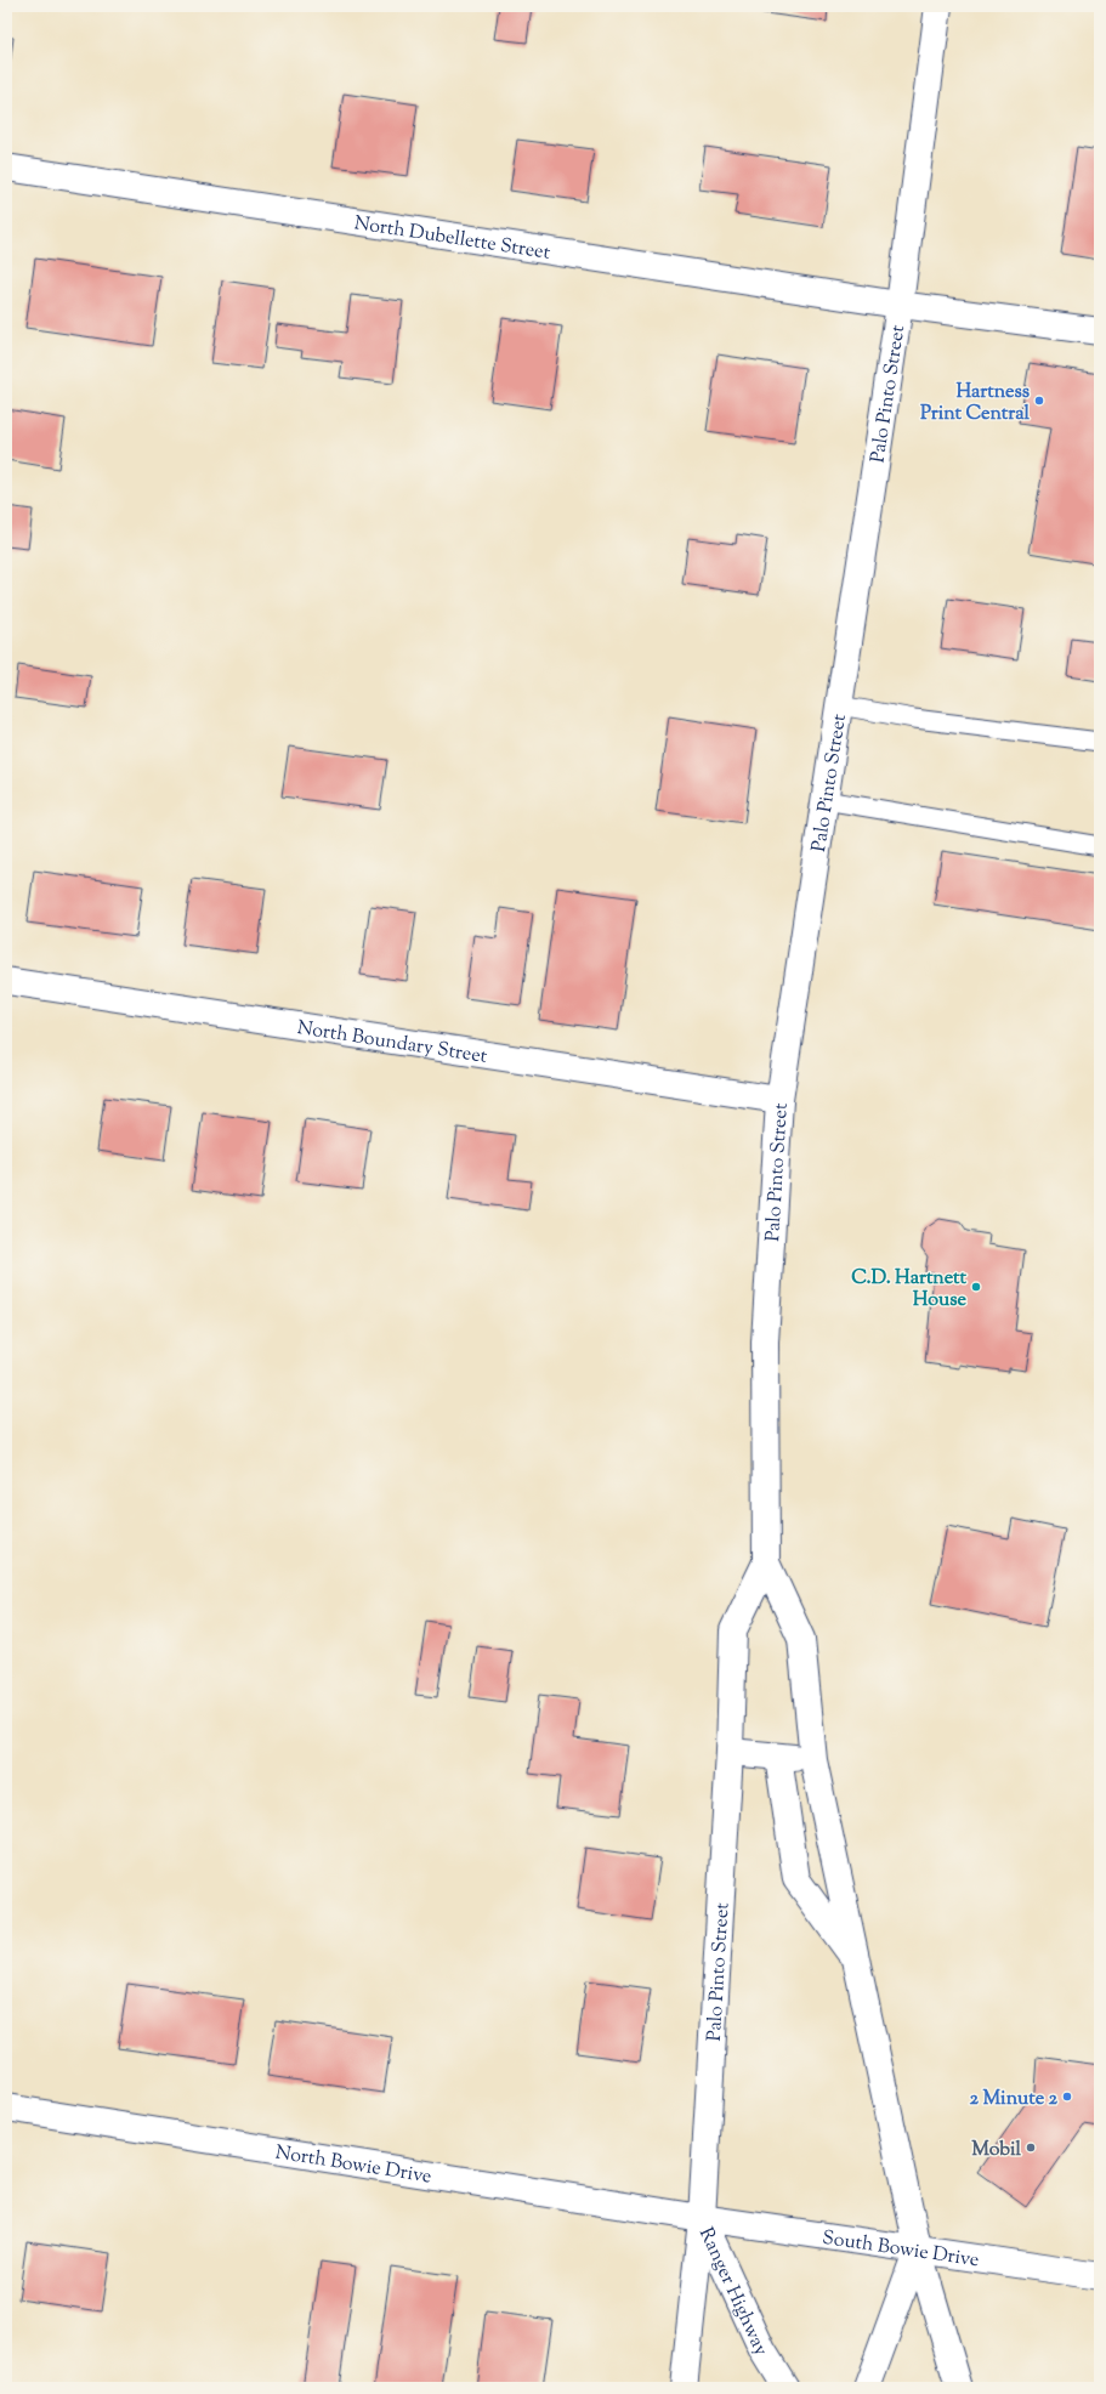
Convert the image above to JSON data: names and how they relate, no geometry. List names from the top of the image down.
{
  "streets": {
    "main road": [
      "North Dubellette Street",
      "Palo Pinto Street",
      "North Boundary Street",
      "North Bowie Drive",
      "South Bowie Drive",
      "Ranger Highway"
    ]
  },
  "crossings": [
    ["North Dubellette Street", "Palo Pinto Street"],
    ["Palo Pinto Street", "North Boundary Street"],
    ["Palo Pinto Street", "North Bowie Drive"],
    ["Palo Pinto Street", "South Bowie Drive"],
    ["Palo Pinto Street", "Ranger Highway"],
    ["North Bowie Drive", "South Bowie Drive"],
    ["North Bowie Drive", "Ranger Highway"],
    ["South Bowie Drive", "Ranger Highway"]
  ],
  "places": [
    "Hartness Print Central",
    "C.D. Hartnett House",
    "2 Minute 2",
    "Mobil"
  ]
}
